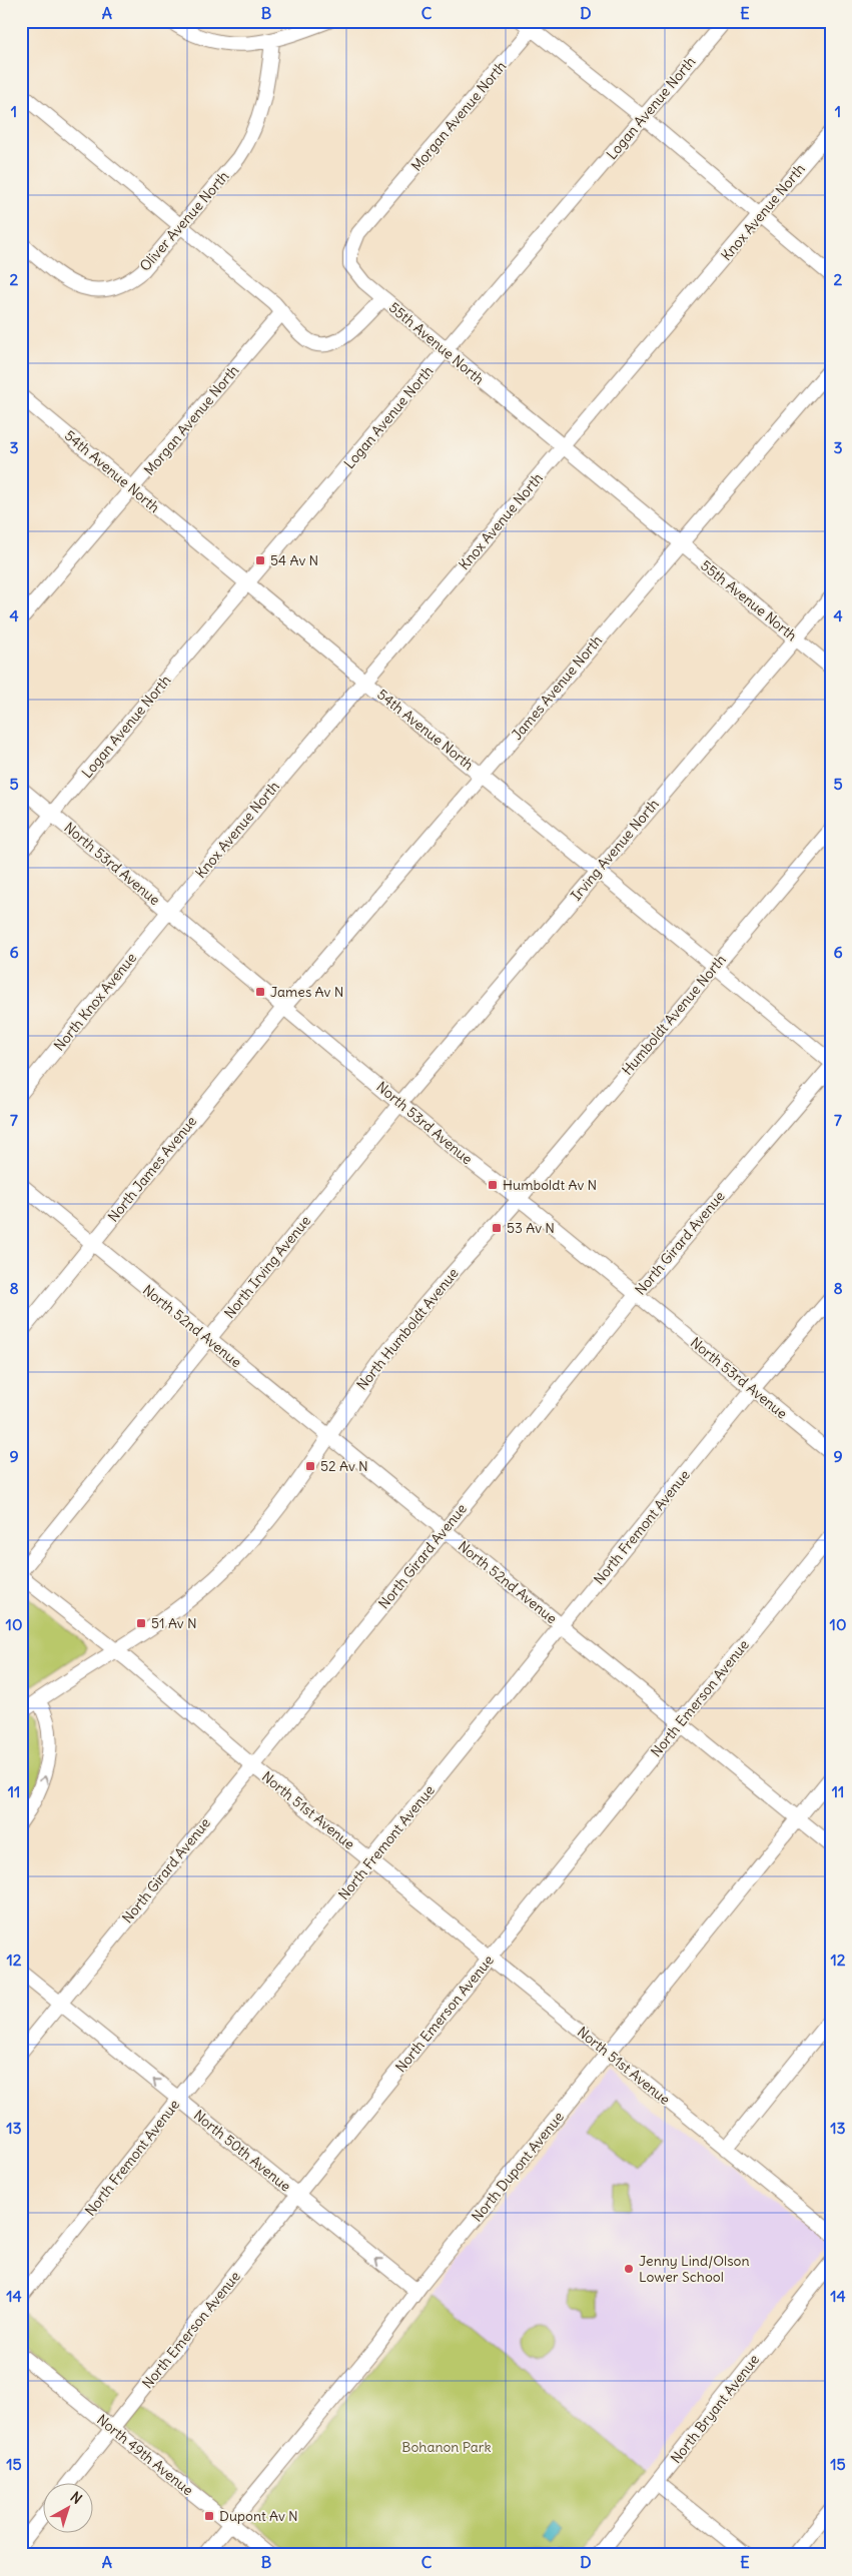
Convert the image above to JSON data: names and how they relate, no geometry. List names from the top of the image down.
{
  "streets": {
    "street": [
      "Logan Avenue North",
      "Morgan Avenue North",
      "Knox Avenue North",
      "Oliver Avenue North",
      "55th Avenue North",
      "54th Avenue North",
      "James Avenue North",
      "Irving Avenue North",
      "North 53rd Avenue",
      "North Knox Avenue",
      "Humboldt Avenue North",
      "North James Avenue",
      "North Girard Avenue",
      "North Irving Avenue",
      "North 52nd Avenue",
      "North Humboldt Avenue",
      "North Fremont Avenue",
      "North Emerson Avenue",
      "North 51st Avenue",
      "North 50th Avenue",
      "North Dupont Avenue",
      "North Bryant Avenue",
      "North 49th Avenue"
    ]
  },
  "crossings": [
    ["Logan Avenue North", "55th Avenue North"],
    ["Logan Avenue North", "54th Avenue North"],
    ["Logan Avenue North", "North 53rd Avenue"],
    ["Morgan Avenue North", "55th Avenue North"],
    ["Morgan Avenue North", "54th Avenue North"],
    ["Knox Avenue North", "55th Avenue North"],
    ["Knox Avenue North", "54th Avenue North"],
    ["Knox Avenue North", "North 53rd Avenue"],
    ["Knox Avenue North", "North Knox Avenue"],
    ["Oliver Avenue North", "55th Avenue North"],
    ["55th Avenue North", "James Avenue North"],
    ["55th Avenue North", "Irving Avenue North"],
    ["54th Avenue North", "James Avenue North"],
    ["54th Avenue North", "Irving Avenue North"],
    ["54th Avenue North", "Humboldt Avenue North"],
    ["James Avenue North", "North 53rd Avenue"],
    ["James Avenue North", "North James Avenue"],
    ["Irving Avenue North", "North 53rd Avenue"],
    ["Irving Avenue North", "North Irving Avenue"],
    ["North 53rd Avenue", "North Knox Avenue"],
    ["North 53rd Avenue", "Humboldt Avenue North"],
    ["North 53rd Avenue", "North James Avenue"],
    ["North 53rd Avenue", "North Girard Avenue"],
    ["North 53rd Avenue", "North Irving Avenue"],
    ["North 53rd Avenue", "North Humboldt Avenue"],
    ["North 53rd Avenue", "North Fremont Avenue"],
    ["Humboldt Avenue North", "North Humboldt Avenue"],
    ["North James Avenue", "North 52nd Avenue"],
    ["North Girard Avenue", "North 52nd Avenue"],
    ["North Girard Avenue", "North 51st Avenue"],
    ["North Girard Avenue", "North 50th Avenue"],
    ["North Irving Avenue", "North 52nd Avenue"],
    ["North 52nd Avenue", "North Humboldt Avenue"],
    ["North 52nd Avenue", "North Fremont Avenue"],
    ["North 52nd Avenue", "North Emerson Avenue"],
    ["North 52nd Avenue", "North Dupont Avenue"],
    ["North Humboldt Avenue", "North 51st Avenue"],
    ["North Fremont Avenue", "North 51st Avenue"],
    ["North Fremont Avenue", "North 50th Avenue"],
    ["North Emerson Avenue", "North 51st Avenue"],
    ["North Emerson Avenue", "North 50th Avenue"],
    ["North Emerson Avenue", "North 49th Avenue"],
    ["North 51st Avenue", "North Dupont Avenue"],
    ["North 50th Avenue", "North Dupont Avenue"],
    ["North Dupont Avenue", "North 49th Avenue"]
  ],
  "one_way": ["North 50th Avenue"],
  "parks": ["Bohanon Park"],
  "places": {
    "transit": [
      "54 Av N",
      "James Av N",
      "Humboldt Av N",
      "53 Av N",
      "52 Av N",
      "51 Av N",
      "Dupont Av N"
    ],
    "other": ["Jenny Lind/Olson Lower School"]
  },
  "north": "top right",
  "grid": {
    "columns": [
      "A",
      "B",
      "C",
      "D",
      "E"
    ],
    "rows": [
      "1",
      "2",
      "3",
      "4",
      "5",
      "6",
      "7",
      "8",
      "9",
      "10",
      "11",
      "12",
      "13",
      "14",
      "15"
    ]
  }
}
